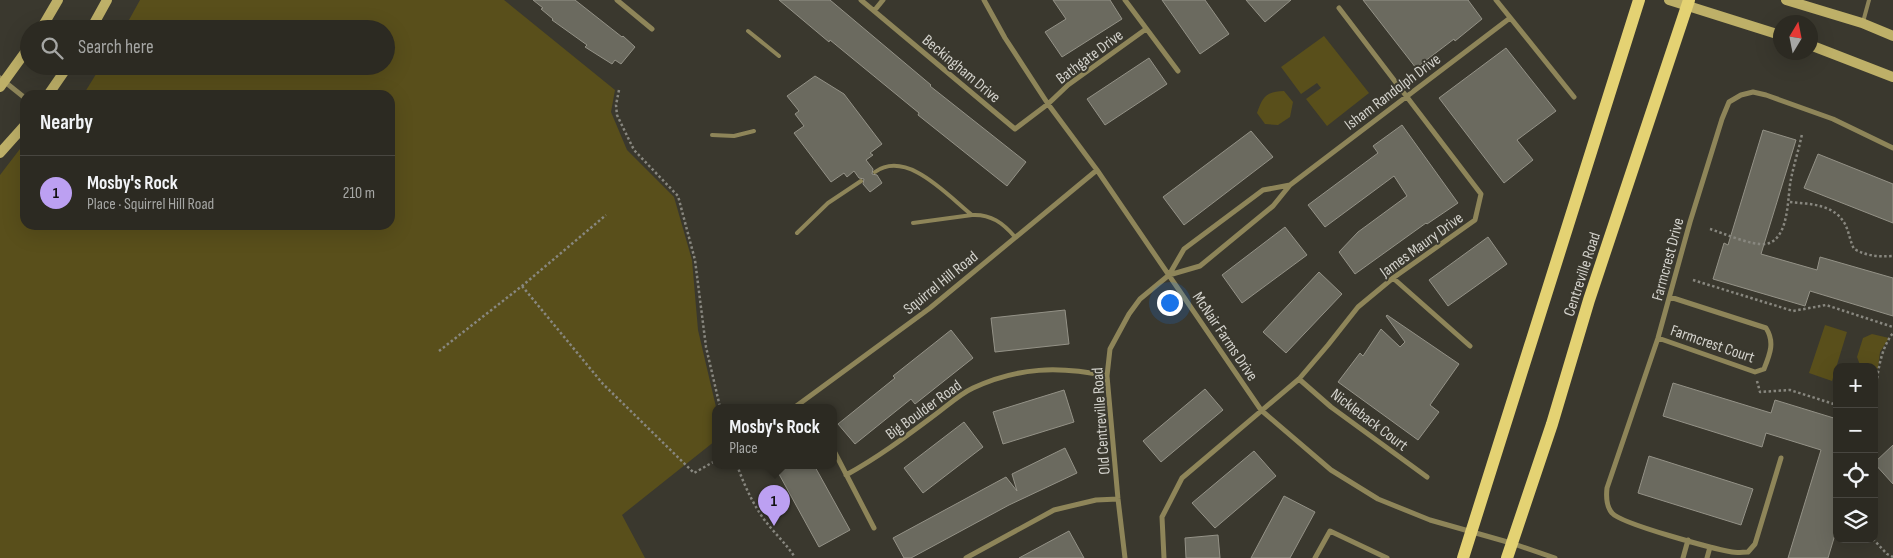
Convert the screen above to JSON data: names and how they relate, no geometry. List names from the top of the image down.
{
  "streets": {
    "main road": ["Centreville Road"],
    "street": [
      "Bathgate Drive",
      "Beckingham Drive",
      "Isham Randolph Drive",
      "James Maury Drive",
      "Farmcrest Drive",
      "Squirrel Hill Road",
      "McNair Farms Drive",
      "Farmcrest Court",
      "Big Boulder Road",
      "Nickleback Court",
      "Old Centreville Road"
    ]
  },
  "crossings": [
    ["Bathgate Drive", "Beckingham Drive"],
    ["Bathgate Drive", "McNair Farms Drive"],
    ["Beckingham Drive", "McNair Farms Drive"],
    ["Isham Randolph Drive", "James Maury Drive"],
    ["Isham Randolph Drive", "McNair Farms Drive"],
    ["Isham Randolph Drive", "Old Centreville Road"],
    ["James Maury Drive", "McNair Farms Drive"],
    ["James Maury Drive", "Nickleback Court"],
    ["Farmcrest Drive", "Farmcrest Court"],
    ["Centreville Road", "McNair Farms Drive"],
    ["Squirrel Hill Road", "McNair Farms Drive"],
    ["McNair Farms Drive", "Old Centreville Road"],
    ["Big Boulder Road", "Old Centreville Road"]
  ],
  "north": "top",
  "page": {
    "search": "Search here",
    "heading": "Nearby",
    "list": [
      {
        "mark": "1",
        "name": "Mosby's Rock",
        "note": "Place · Squirrel Hill Road",
        "value": "210 m"
      }
    ],
    "map_buttons": ["+", "−"],
    "popup": ["Mosby's Rock", "Place"],
    "pins": "1"
  }
}
